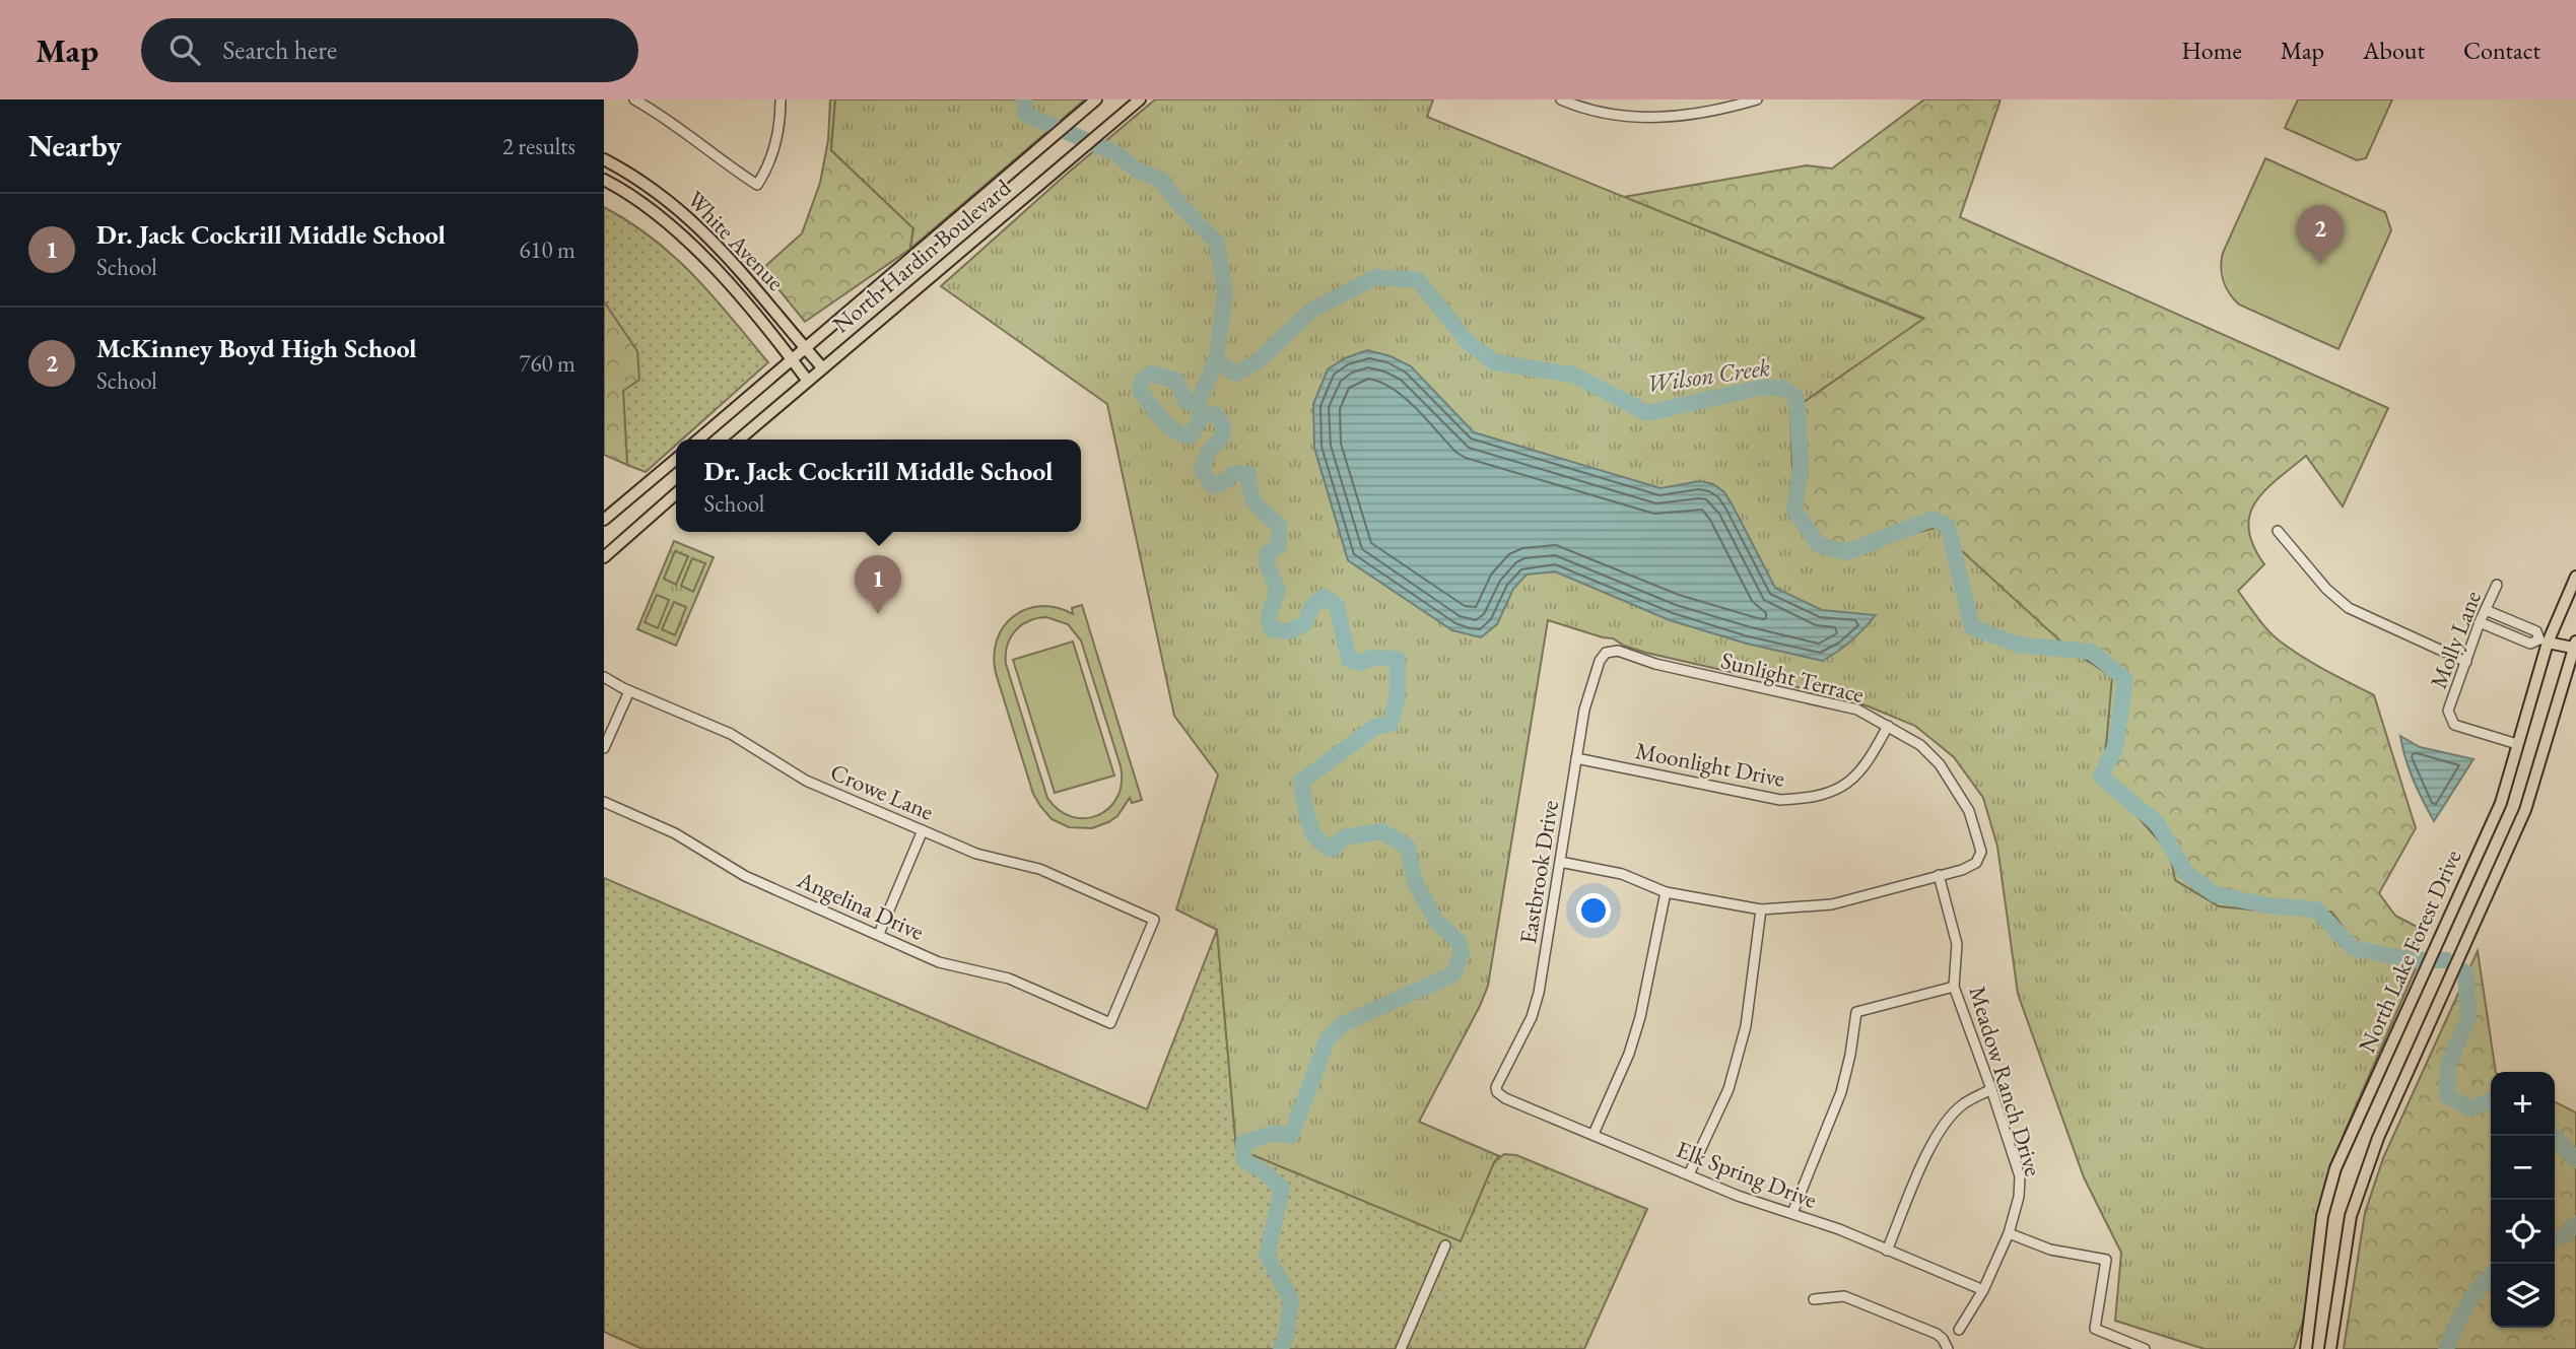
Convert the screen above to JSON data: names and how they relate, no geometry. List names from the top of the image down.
{
  "streets": {
    "main road": ["White Avenue", "North Hardin Boulevard", "North Lake Forest Drive"],
    "street": [
      "Molly Lane",
      "Sunlight Terrace",
      "Moonlight Drive",
      "Crowe Lane",
      "Eastbrook Drive",
      "Angelina Drive",
      "Meadow Ranch Drive",
      "Elk Spring Drive"
    ]
  },
  "crossings": [
    ["White Avenue", "North Hardin Boulevard"],
    ["Molly Lane", "North Lake Forest Drive"],
    ["Sunlight Terrace", "Moonlight Drive"],
    ["Sunlight Terrace", "Eastbrook Drive"],
    ["Sunlight Terrace", "Meadow Ranch Drive"],
    ["Moonlight Drive", "Eastbrook Drive"],
    ["Crowe Lane", "Angelina Drive"],
    ["Eastbrook Drive", "Elk Spring Drive"],
    ["Meadow Ranch Drive", "Elk Spring Drive"]
  ],
  "water": ["Wilson Creek"],
  "page": {
    "header": "Map",
    "search": "Search here",
    "nav": [
      "Home",
      "Map",
      "About",
      "Contact"
    ],
    "heading": ["Nearby", "2 results"],
    "list": [
      {
        "mark": "1",
        "name": "Dr. Jack Cockrill Middle School",
        "note": "School",
        "value": "610 m"
      },
      {
        "mark": "2",
        "name": "McKinney Boyd High School",
        "note": "School",
        "value": "760 m"
      }
    ],
    "pins": ["2", "1"],
    "popup": ["Dr. Jack Cockrill Middle School", "School"],
    "map_buttons": ["+", "−"]
  }
}
